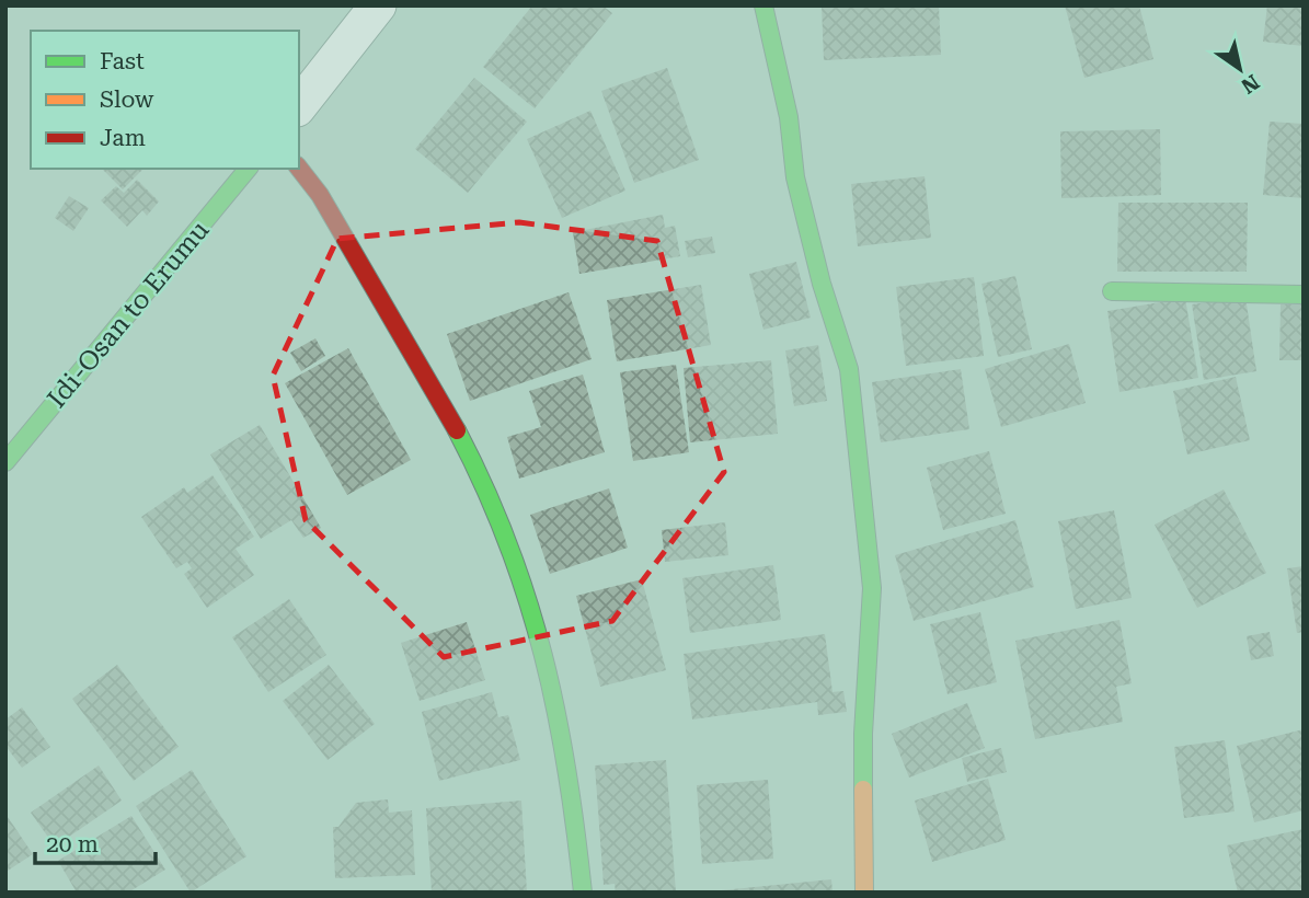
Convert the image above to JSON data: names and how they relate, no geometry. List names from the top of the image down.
{
  "streets": {
    "street": ["Idi-Osan to Erumu"]
  },
  "legend": ["Fast", "Slow", "Jam"],
  "scale_bar": "20 m",
  "north": "bottom right"
}
